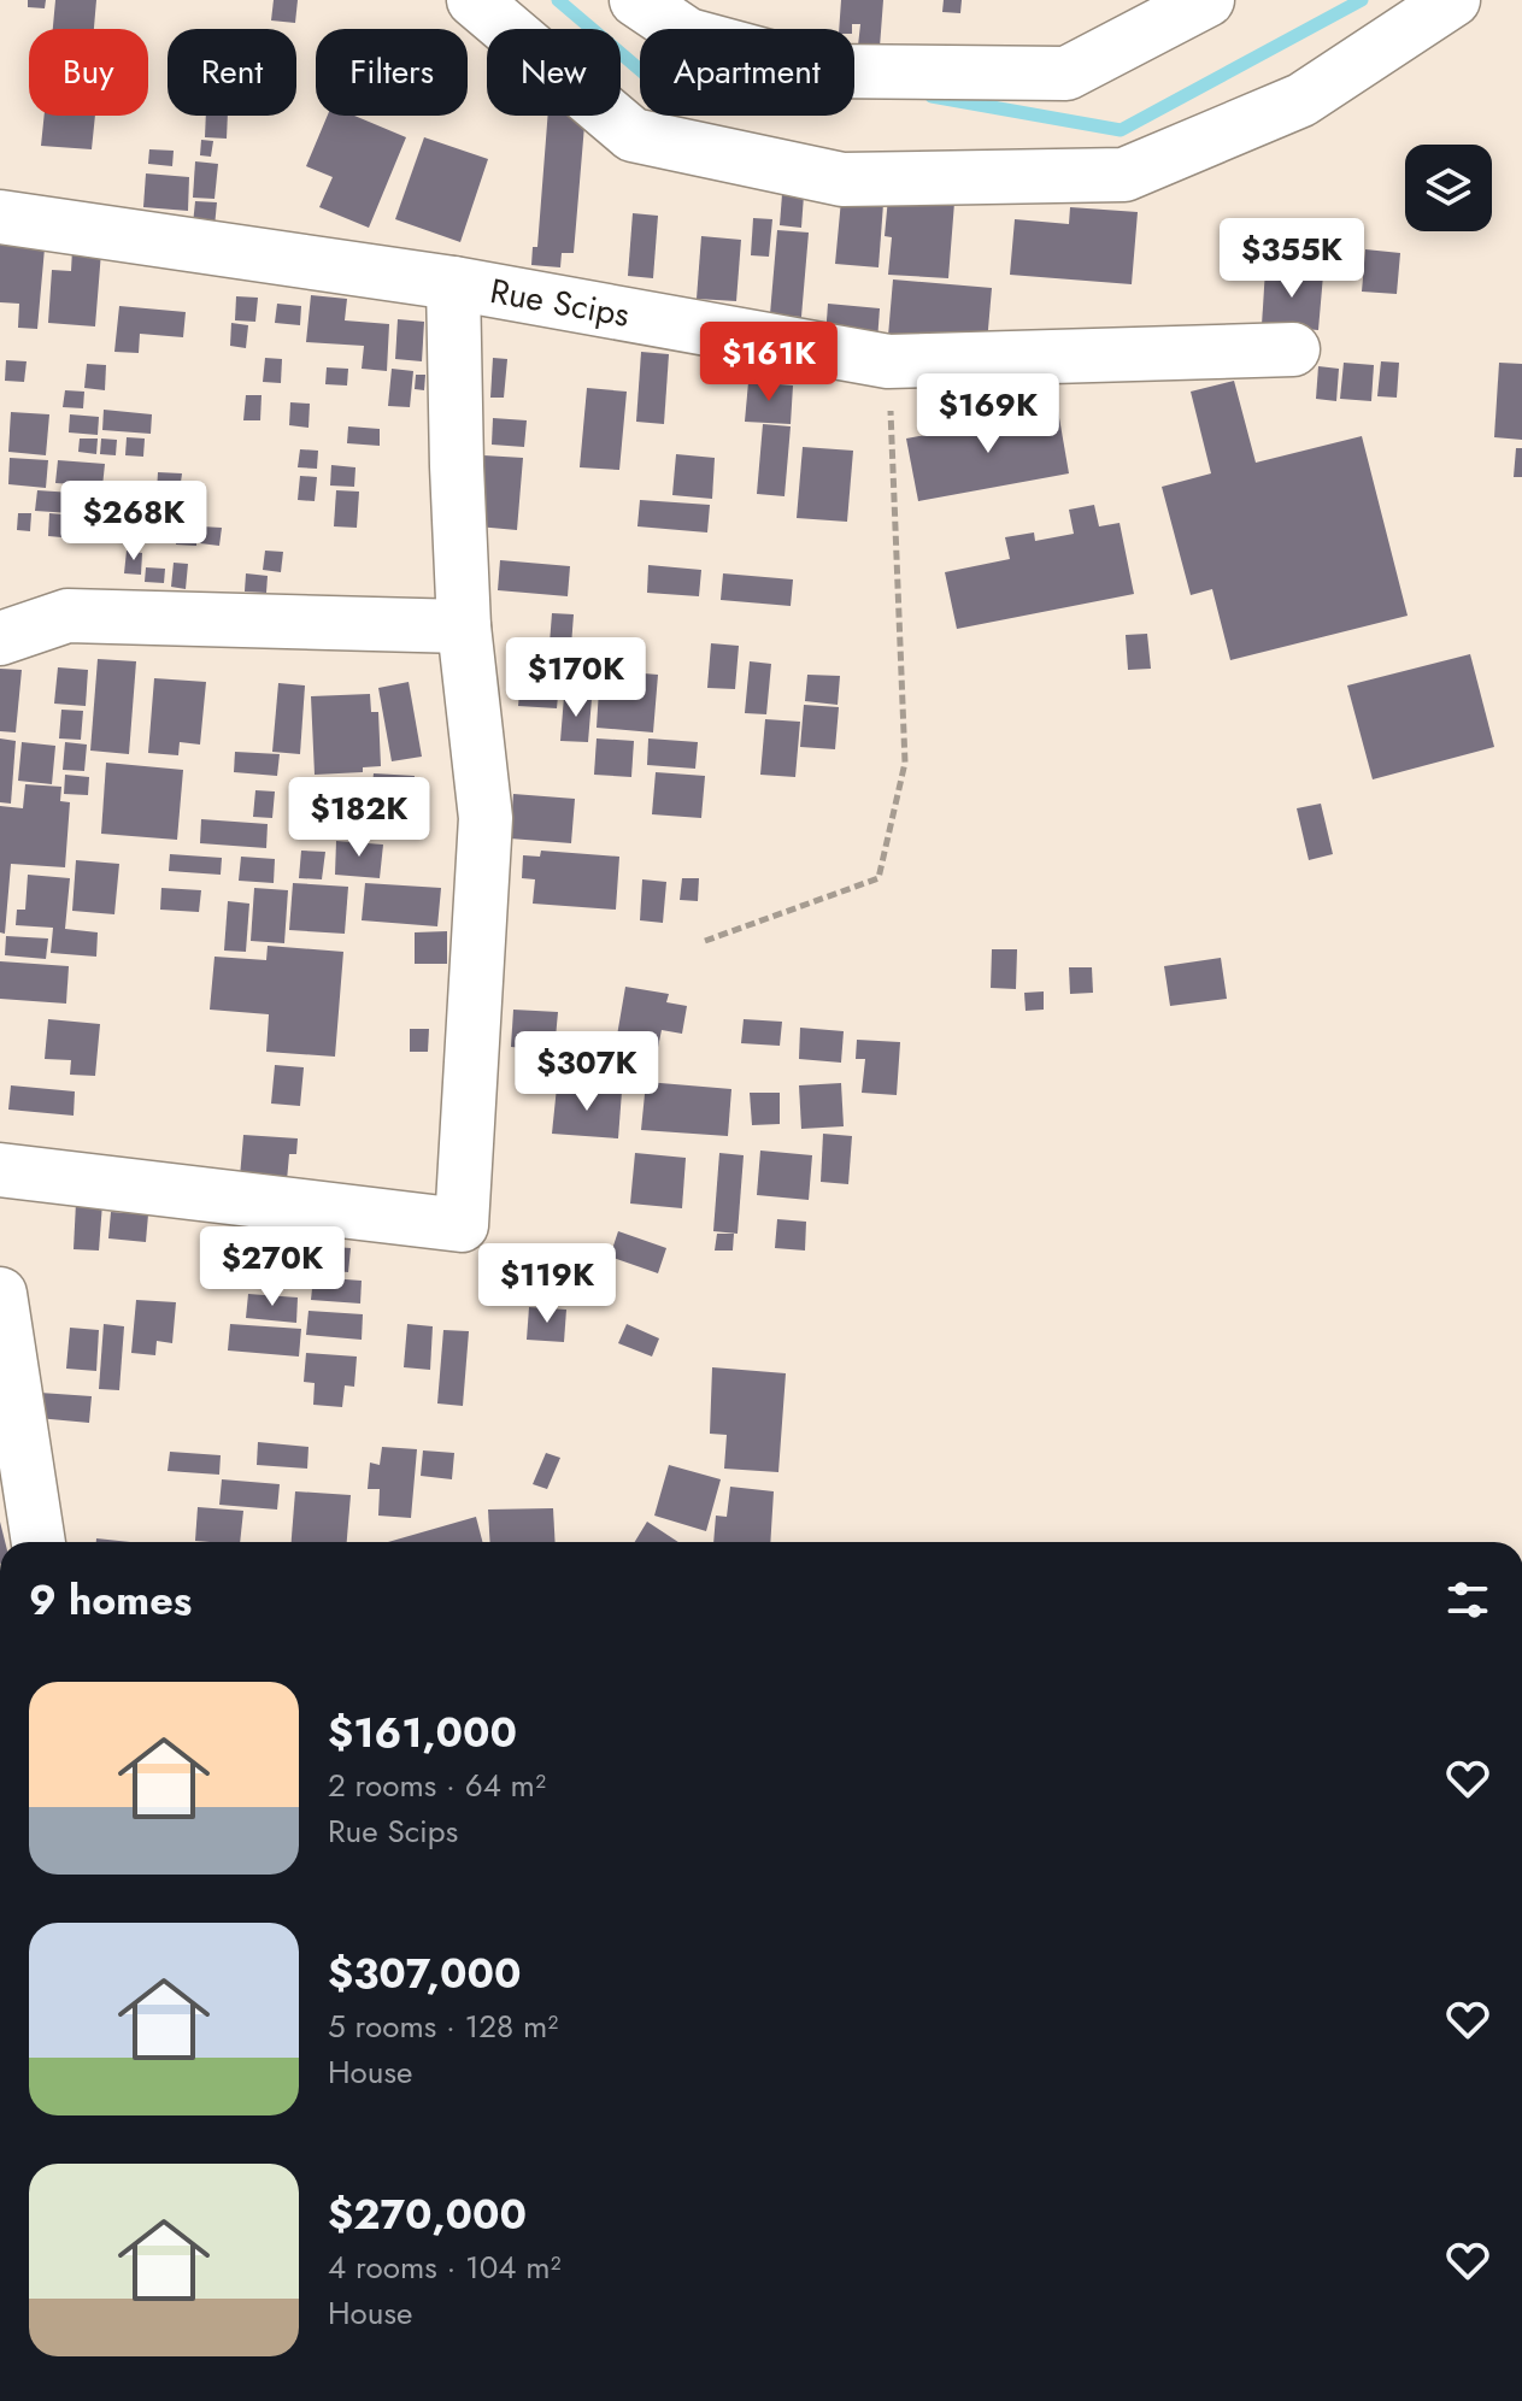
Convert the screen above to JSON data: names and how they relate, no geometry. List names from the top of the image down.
{
  "streets": {
    "street": ["Rue Scips"]
  },
  "page": {
    "chip": [
      "Buy",
      "Rent",
      "Filters",
      "New",
      "Apartment"
    ],
    "price": [
      "$355K",
      "$161K",
      "$169K",
      "$268K",
      "$170K",
      "$182K",
      "$307K",
      "$270K",
      "$119K"
    ],
    "heading": "9 homes",
    "list": [
      {
        "name": "$161,000",
        "note": "2 rooms · 64 m² · Rue Scips"
      },
      {
        "name": "$307,000",
        "note": "5 rooms · 128 m² · House"
      },
      {
        "name": "$270,000",
        "note": "4 rooms · 104 m² · House"
      }
    ]
  }
}
